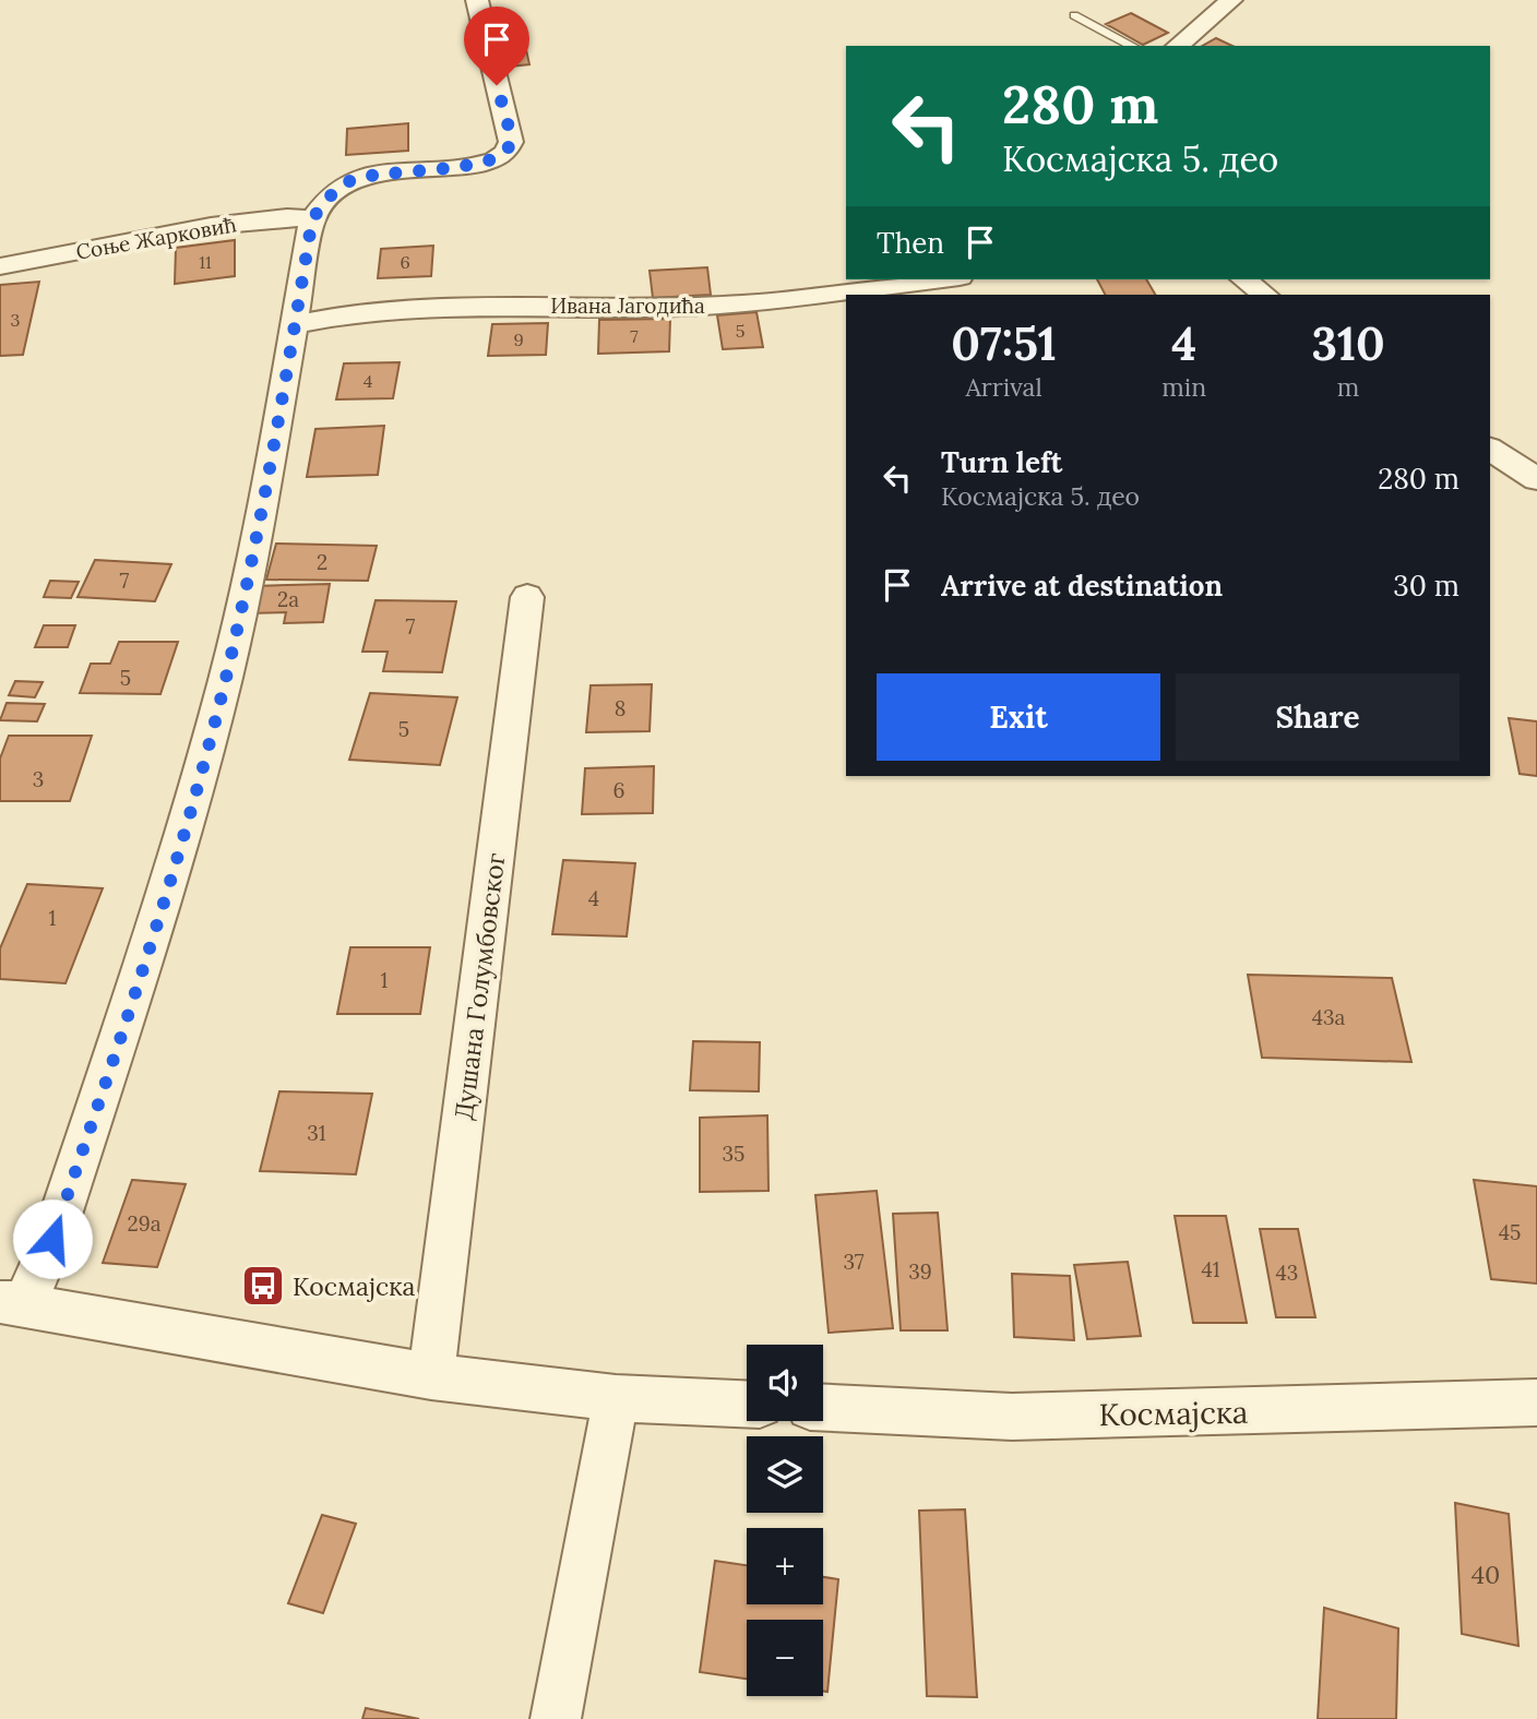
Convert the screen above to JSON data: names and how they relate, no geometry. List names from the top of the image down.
{
  "streets": {
    "street": [
      "Соње Жарковић",
      "Ивана Јагодића",
      "Душана Голумбовског",
      "Космајска"
    ]
  },
  "places": {
    "bus stop": ["Космајска"]
  },
  "house_numbers": [
    "11",
    "6",
    "3",
    "5",
    "7",
    "9",
    "4",
    "2",
    "7",
    "2a",
    "7",
    "5",
    "8",
    "5",
    "3",
    "6",
    "4",
    "1",
    "1",
    "43a",
    "31",
    "35",
    "29a",
    "45",
    "37",
    "41",
    "39",
    "43",
    "40"
  ],
  "page": {
    "turn": ["280 m", "Космајска 5. део"],
    "then": "Then",
    "eta": [
      "07:51",
      "Arrival",
      "4",
      "min",
      "310",
      "m"
    ],
    "list": [
      {
        "name": "Turn left",
        "note": "Космајска 5. део",
        "value": "280 m"
      },
      {
        "name": "Arrive at destination",
        "value": "30 m"
      }
    ],
    "buttons": ["Exit", "Share"],
    "map_buttons": ["+", "−"]
  }
}
